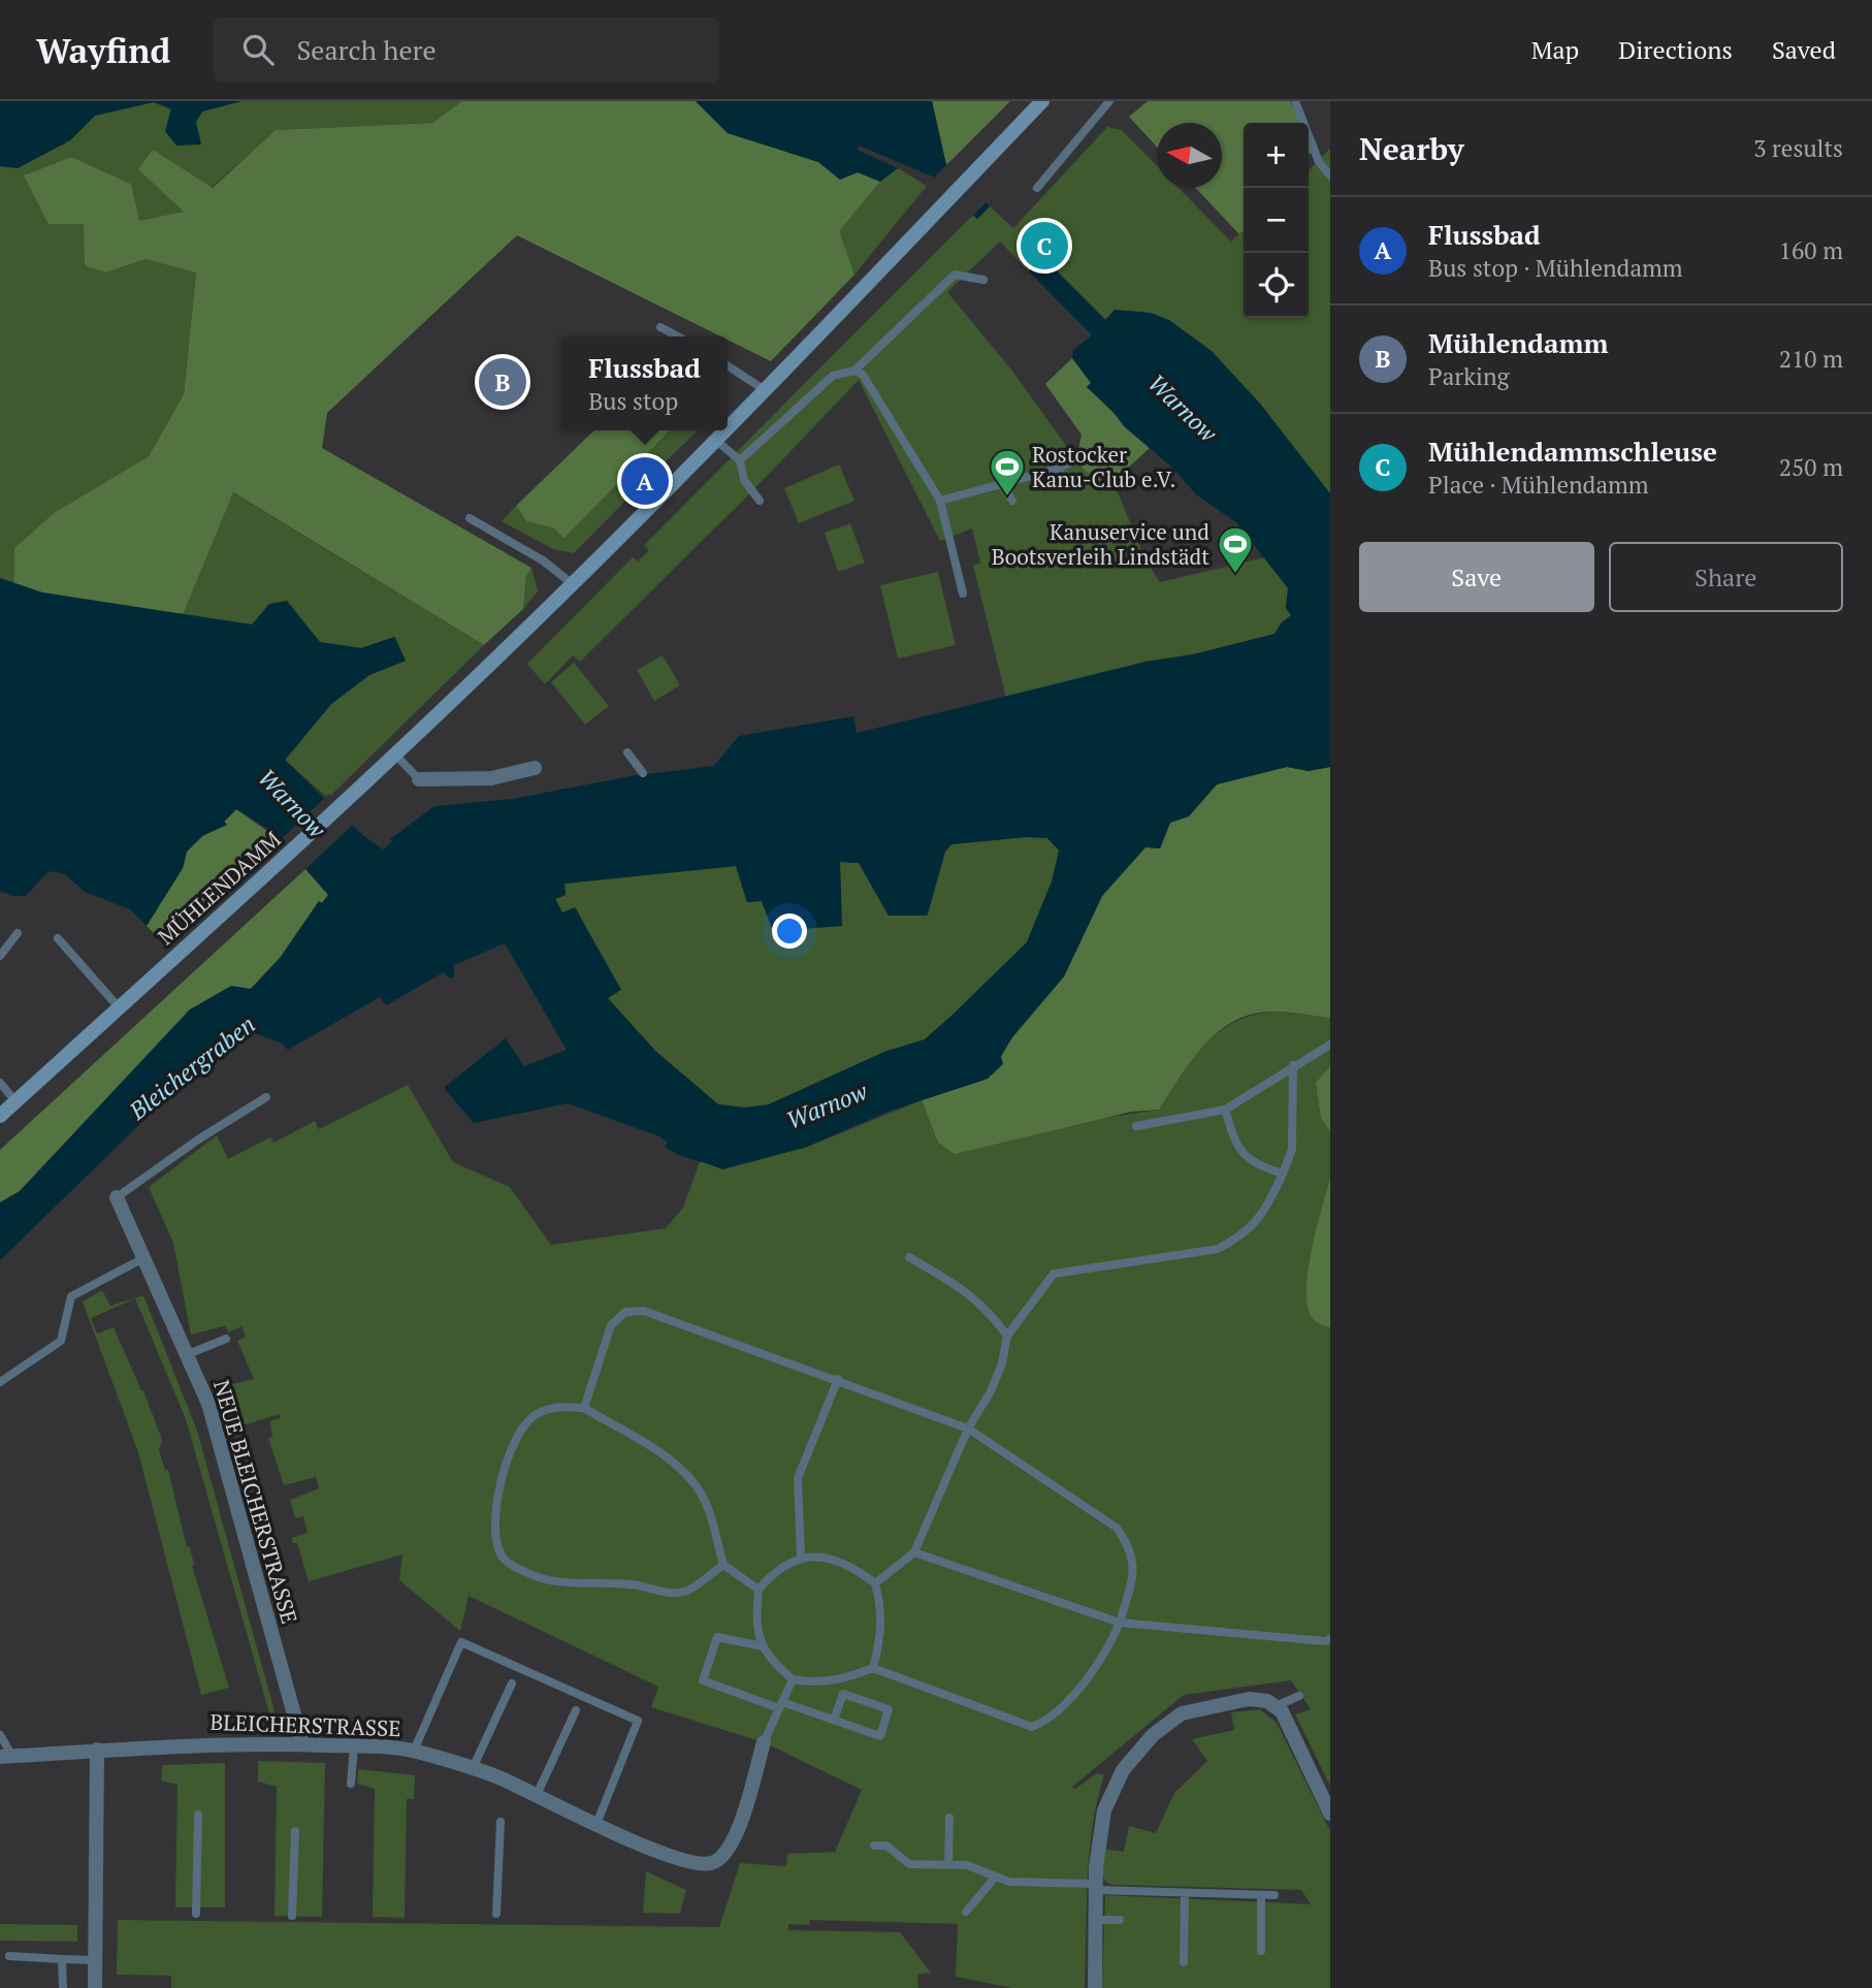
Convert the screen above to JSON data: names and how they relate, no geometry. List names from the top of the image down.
{
  "streets": {
    "main road": ["MÜHLENDAMM"],
    "street": ["NEUE BLEICHERSTRASSE", "BLEICHERSTRASSE"]
  },
  "crossings": [
    ["NEUE BLEICHERSTRASSE", "BLEICHERSTRASSE"]
  ],
  "water": ["Warnow", "Bleichergraben"],
  "places": {
    "sports": ["Rostocker Kanu-Club e.V.", "Kanuservice und Bootsverleih Lindstädt"]
  },
  "north": "left",
  "page": {
    "header": "Wayfind",
    "search": "Search here",
    "nav": ["Map", "Directions", "Saved"],
    "heading": ["Nearby", "3 results"],
    "map_buttons": ["+", "−"],
    "list": [
      {
        "mark": "A",
        "name": "Flussbad",
        "note": "Bus stop · Mühlendamm",
        "value": "160 m"
      },
      {
        "mark": "B",
        "name": "Mühlendamm",
        "note": "Parking",
        "value": "210 m"
      },
      {
        "mark": "C",
        "name": "Mühlendammschleuse",
        "note": "Place · Mühlendamm",
        "value": "250 m"
      }
    ],
    "pins": ["C", "B", "A"],
    "popup": ["Flussbad", "Bus stop"],
    "buttons": ["Save", "Share"]
  }
}
